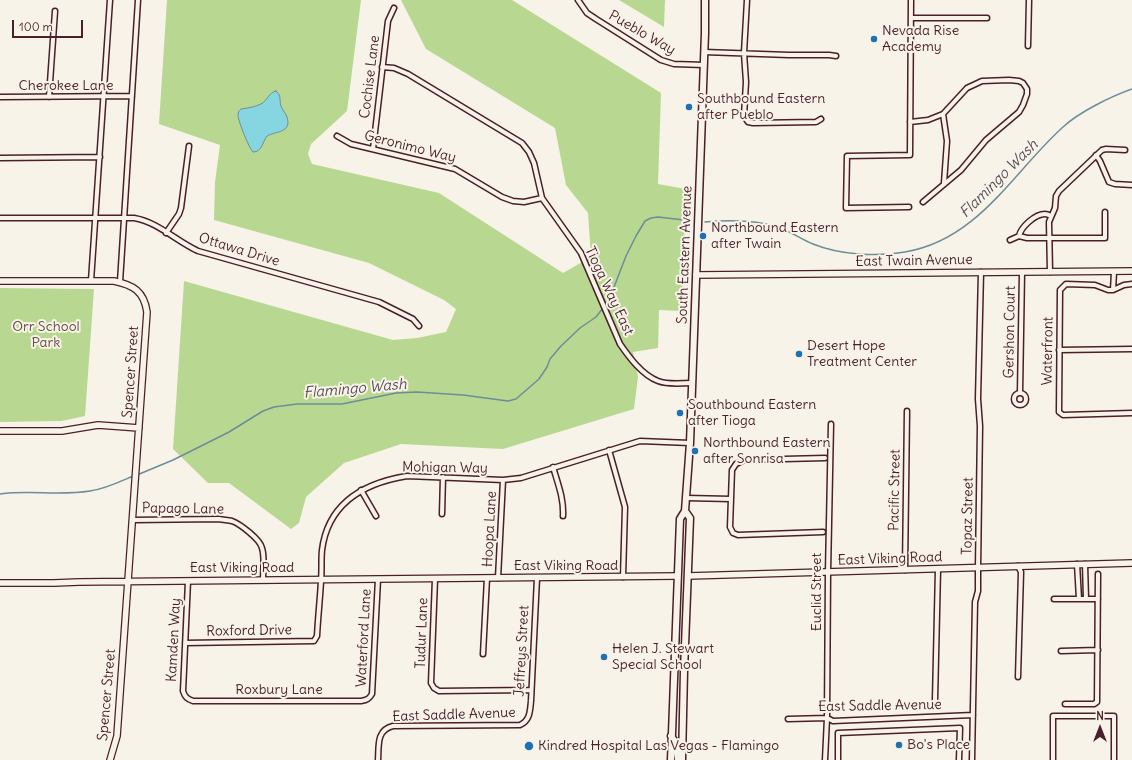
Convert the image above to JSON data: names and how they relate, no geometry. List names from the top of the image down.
{
  "streets": {
    "main road": ["South Eastern Avenue"],
    "street": [
      "Pueblo Way",
      "Cochise Lane",
      "Cherokee Lane",
      "Geronimo Way",
      "Ottawa Drive",
      "East Twain Avenue",
      "Tioga Way East",
      "Gershon Court",
      "Waterfront",
      "Spencer Street",
      "Mohigan Way",
      "Pacific Street",
      "Papago Lane",
      "Topaz Street",
      "Hoopa Lane",
      "East Viking Road",
      "Euclid Street",
      "Roxford Drive",
      "Tudur Lane",
      "Waterford Lane",
      "Kamden Way",
      "Jeffreys Street",
      "Roxbury Lane",
      "East Saddle Avenue"
    ]
  },
  "crossings": [
    ["Pueblo Way", "South Eastern Avenue"],
    ["Cochise Lane", "Geronimo Way"],
    ["Cochise Lane", "Tioga Way East"],
    ["Geronimo Way", "Tioga Way East"],
    ["South Eastern Avenue", "East Twain Avenue"],
    ["South Eastern Avenue", "Tioga Way East"],
    ["South Eastern Avenue", "Mohigan Way"],
    ["South Eastern Avenue", "East Viking Road"],
    ["East Twain Avenue", "Gershon Court"],
    ["East Twain Avenue", "Topaz Street"],
    ["Spencer Street", "Papago Lane"],
    ["Spencer Street", "East Viking Road"],
    ["Mohigan Way", "Hoopa Lane"],
    ["Mohigan Way", "East Viking Road"],
    ["Mohigan Way", "Roxford Drive"],
    ["Pacific Street", "East Viking Road"],
    ["Papago Lane", "East Viking Road"],
    ["Topaz Street", "East Viking Road"],
    ["Topaz Street", "East Saddle Avenue"],
    ["Hoopa Lane", "East Viking Road"],
    ["East Viking Road", "Euclid Street"],
    ["East Viking Road", "Tudur Lane"],
    ["East Viking Road", "Waterford Lane"],
    ["East Viking Road", "Kamden Way"],
    ["East Viking Road", "Jeffreys Street"],
    ["Euclid Street", "East Saddle Avenue"],
    ["Roxford Drive", "Kamden Way"],
    ["Tudur Lane", "Jeffreys Street"],
    ["Waterford Lane", "Roxbury Lane"],
    ["Kamden Way", "Roxbury Lane"],
    ["Jeffreys Street", "East Saddle Avenue"]
  ],
  "water": ["Flamingo Wash"],
  "parks": ["Orr School Park"],
  "places": [
    "Nevada Rise Academy",
    "Southbound Eastern after Pueblo",
    "Northbound Eastern after Twain",
    "Desert Hope Treatment Center",
    "Southbound Eastern after Tioga",
    "Northbound Eastern after Sonrisa",
    "Helen J. Stewart Special School",
    "Bo's Place",
    "Kindred Hospital Las Vegas - Flamingo"
  ],
  "scale_bar": "100 m",
  "north": "top"
}
